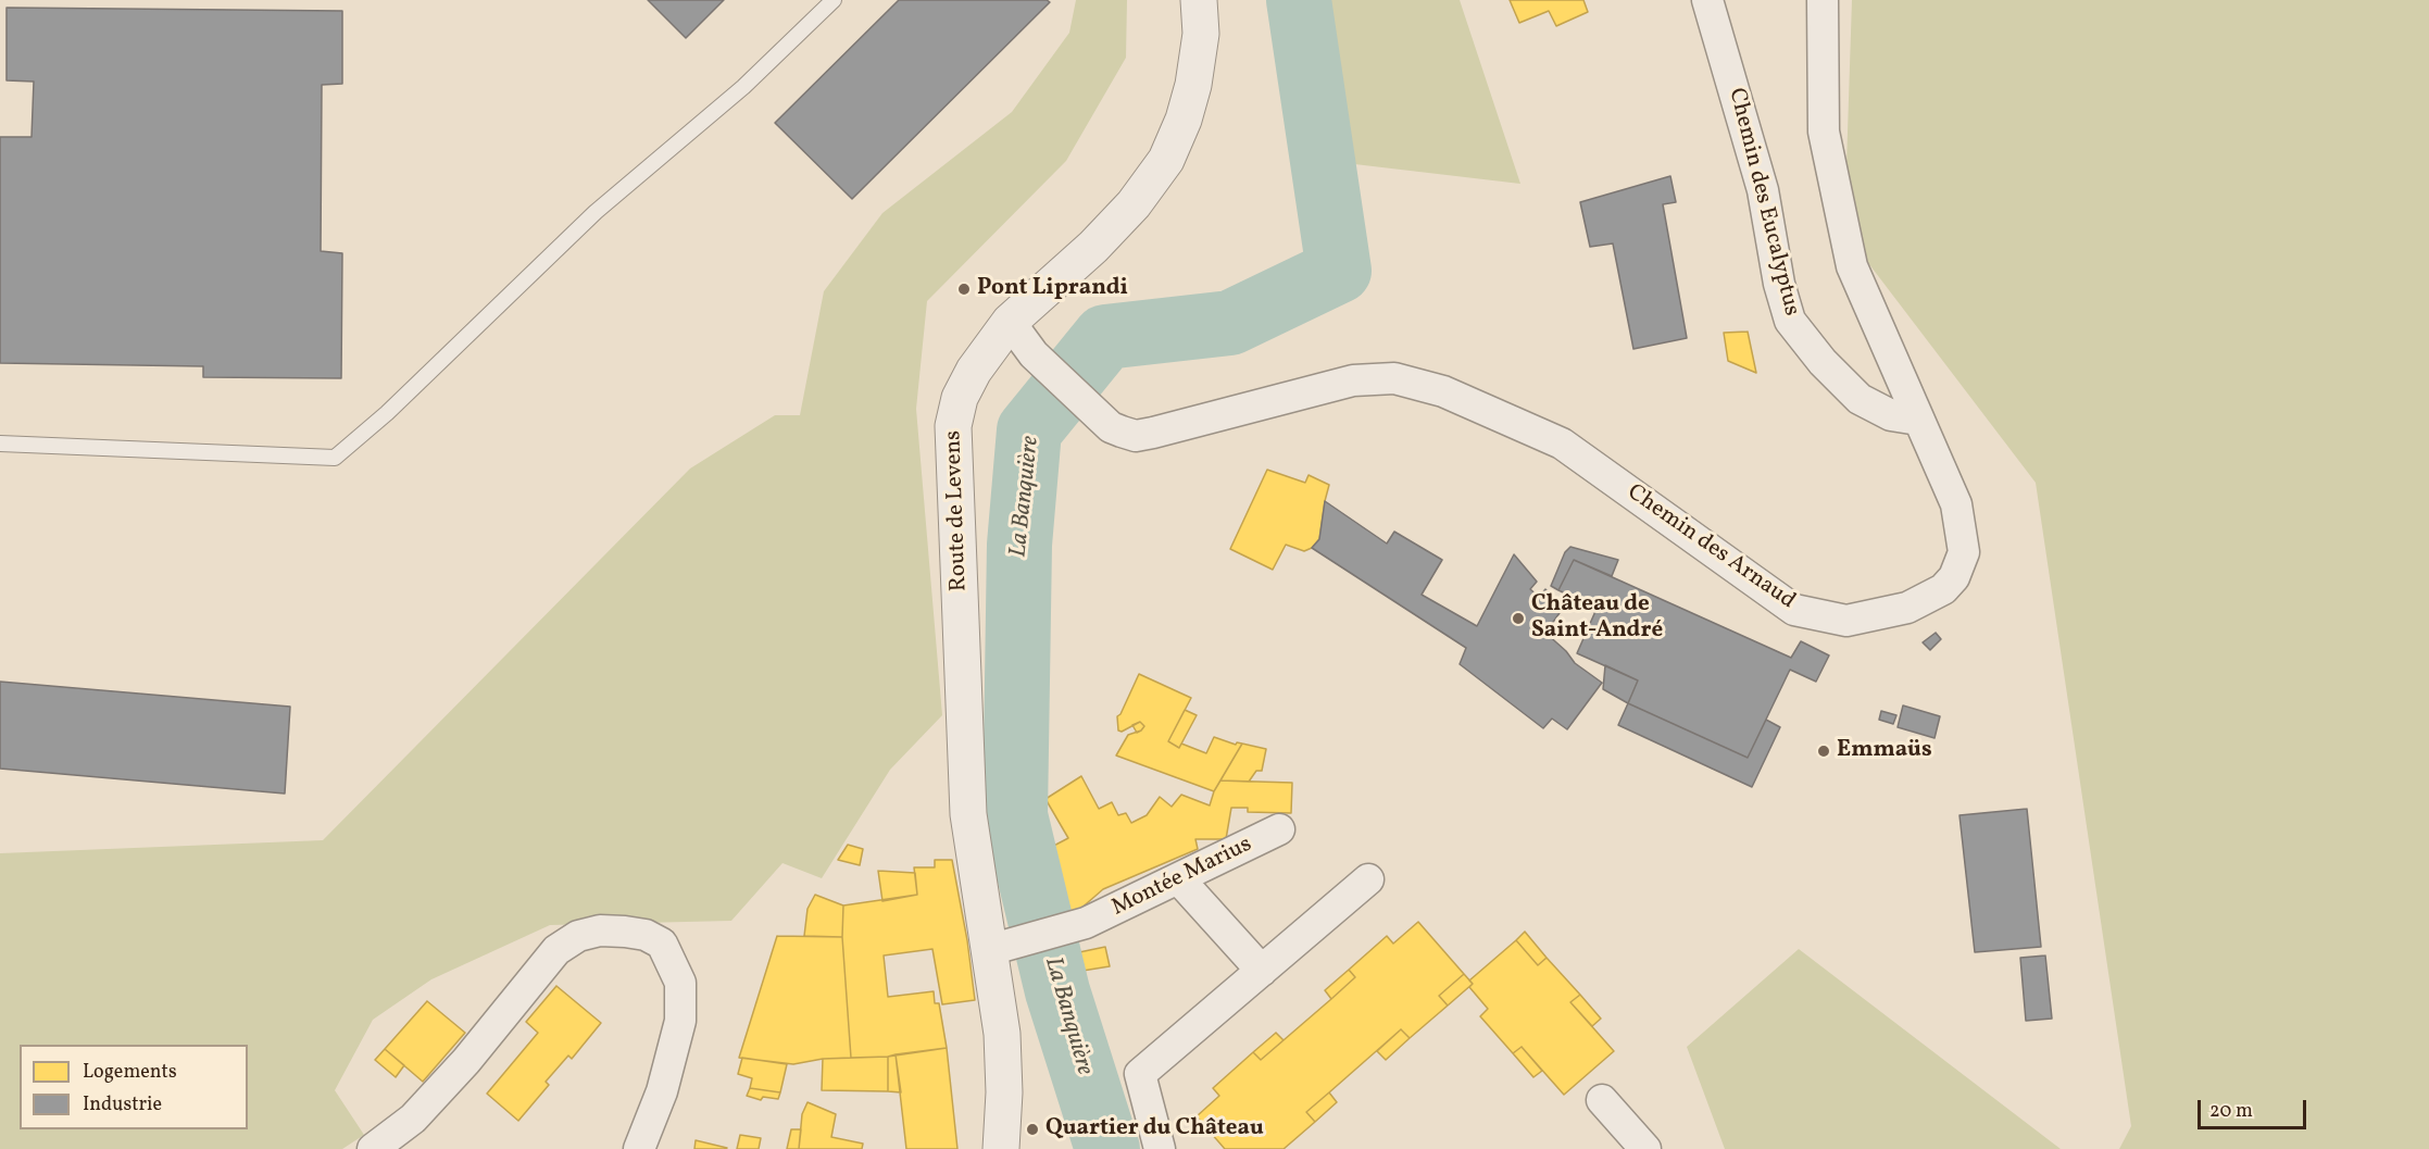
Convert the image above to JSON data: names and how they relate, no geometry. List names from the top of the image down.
{
  "streets": {
    "street": [
      "Chemin des Eucalyptus",
      "Route de Levens",
      "Chemin des Arnaud",
      "Montée Marius"
    ]
  },
  "crossings": [
    ["Chemin des Eucalyptus", "Chemin des Arnaud"],
    ["Route de Levens", "Chemin des Arnaud"],
    ["Route de Levens", "Montée Marius"]
  ],
  "water": ["La Banquière"],
  "places": [
    "Pont Liprandi",
    "Château de Saint-André",
    "Emmaüs",
    "Quartier du Château"
  ],
  "legend": ["Logements", "Industrie"],
  "scale_bar": "20 m"
}
